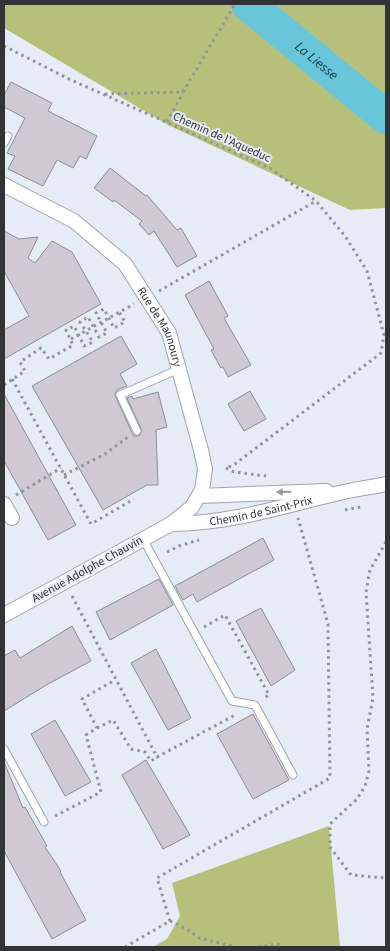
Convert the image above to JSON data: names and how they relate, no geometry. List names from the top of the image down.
{
  "streets": {
    "street": ["Rue de Maunoury", "Chemin de Saint-Prix", "Avenue Adolphe Chauvin"],
    "path": ["Chemin de l'Aqueduc"]
  },
  "crossings": [
    ["Rue de Maunoury", "Chemin de Saint-Prix"],
    ["Rue de Maunoury", "Avenue Adolphe Chauvin"],
    ["Chemin de Saint-Prix", "Avenue Adolphe Chauvin"]
  ],
  "water": ["La Liesse"]
}
